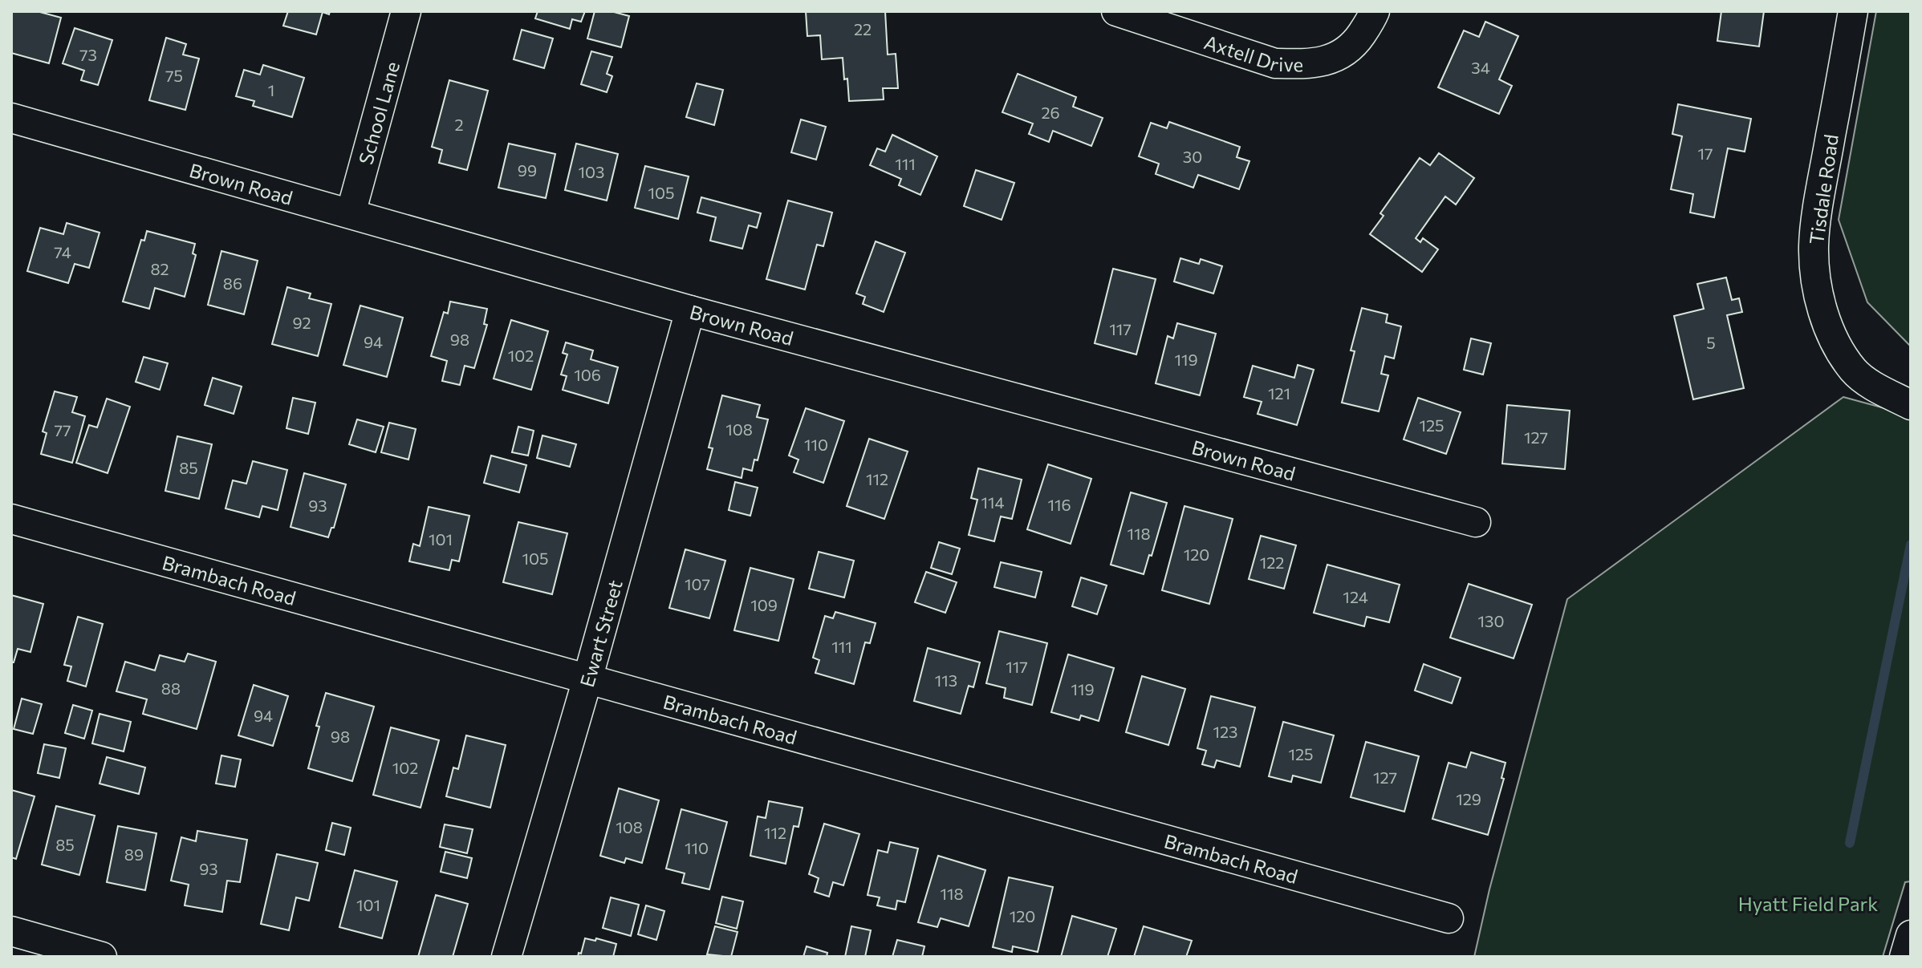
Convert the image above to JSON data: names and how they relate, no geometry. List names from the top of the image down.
{
  "streets": {
    "street": [
      "Axtell Drive",
      "School Lane",
      "Brown Road",
      "Tisdale Road",
      "Brambach Road",
      "Ewart Street"
    ]
  },
  "crossings": [
    ["School Lane", "Brown Road"],
    ["Brown Road", "Ewart Street"],
    ["Brambach Road", "Ewart Street"]
  ],
  "parks": ["Hyatt Field Park"],
  "house_numbers": [
    "22",
    "73",
    "34",
    "75",
    "1",
    "26",
    "2",
    "17",
    "30",
    "111",
    "99",
    "103",
    "105",
    "74",
    "82",
    "86",
    "92",
    "117",
    "98",
    "94",
    "5",
    "102",
    "119",
    "106",
    "121",
    "125",
    "108",
    "77",
    "127",
    "110",
    "85",
    "112",
    "114",
    "116",
    "93",
    "118",
    "101",
    "120",
    "105",
    "122",
    "107",
    "124",
    "109",
    "130",
    "111",
    "117",
    "113",
    "88",
    "119",
    "94",
    "123",
    "98",
    "125",
    "102",
    "127",
    "129",
    "108",
    "112",
    "85",
    "110",
    "89",
    "93",
    "118",
    "101",
    "120"
  ]
}
